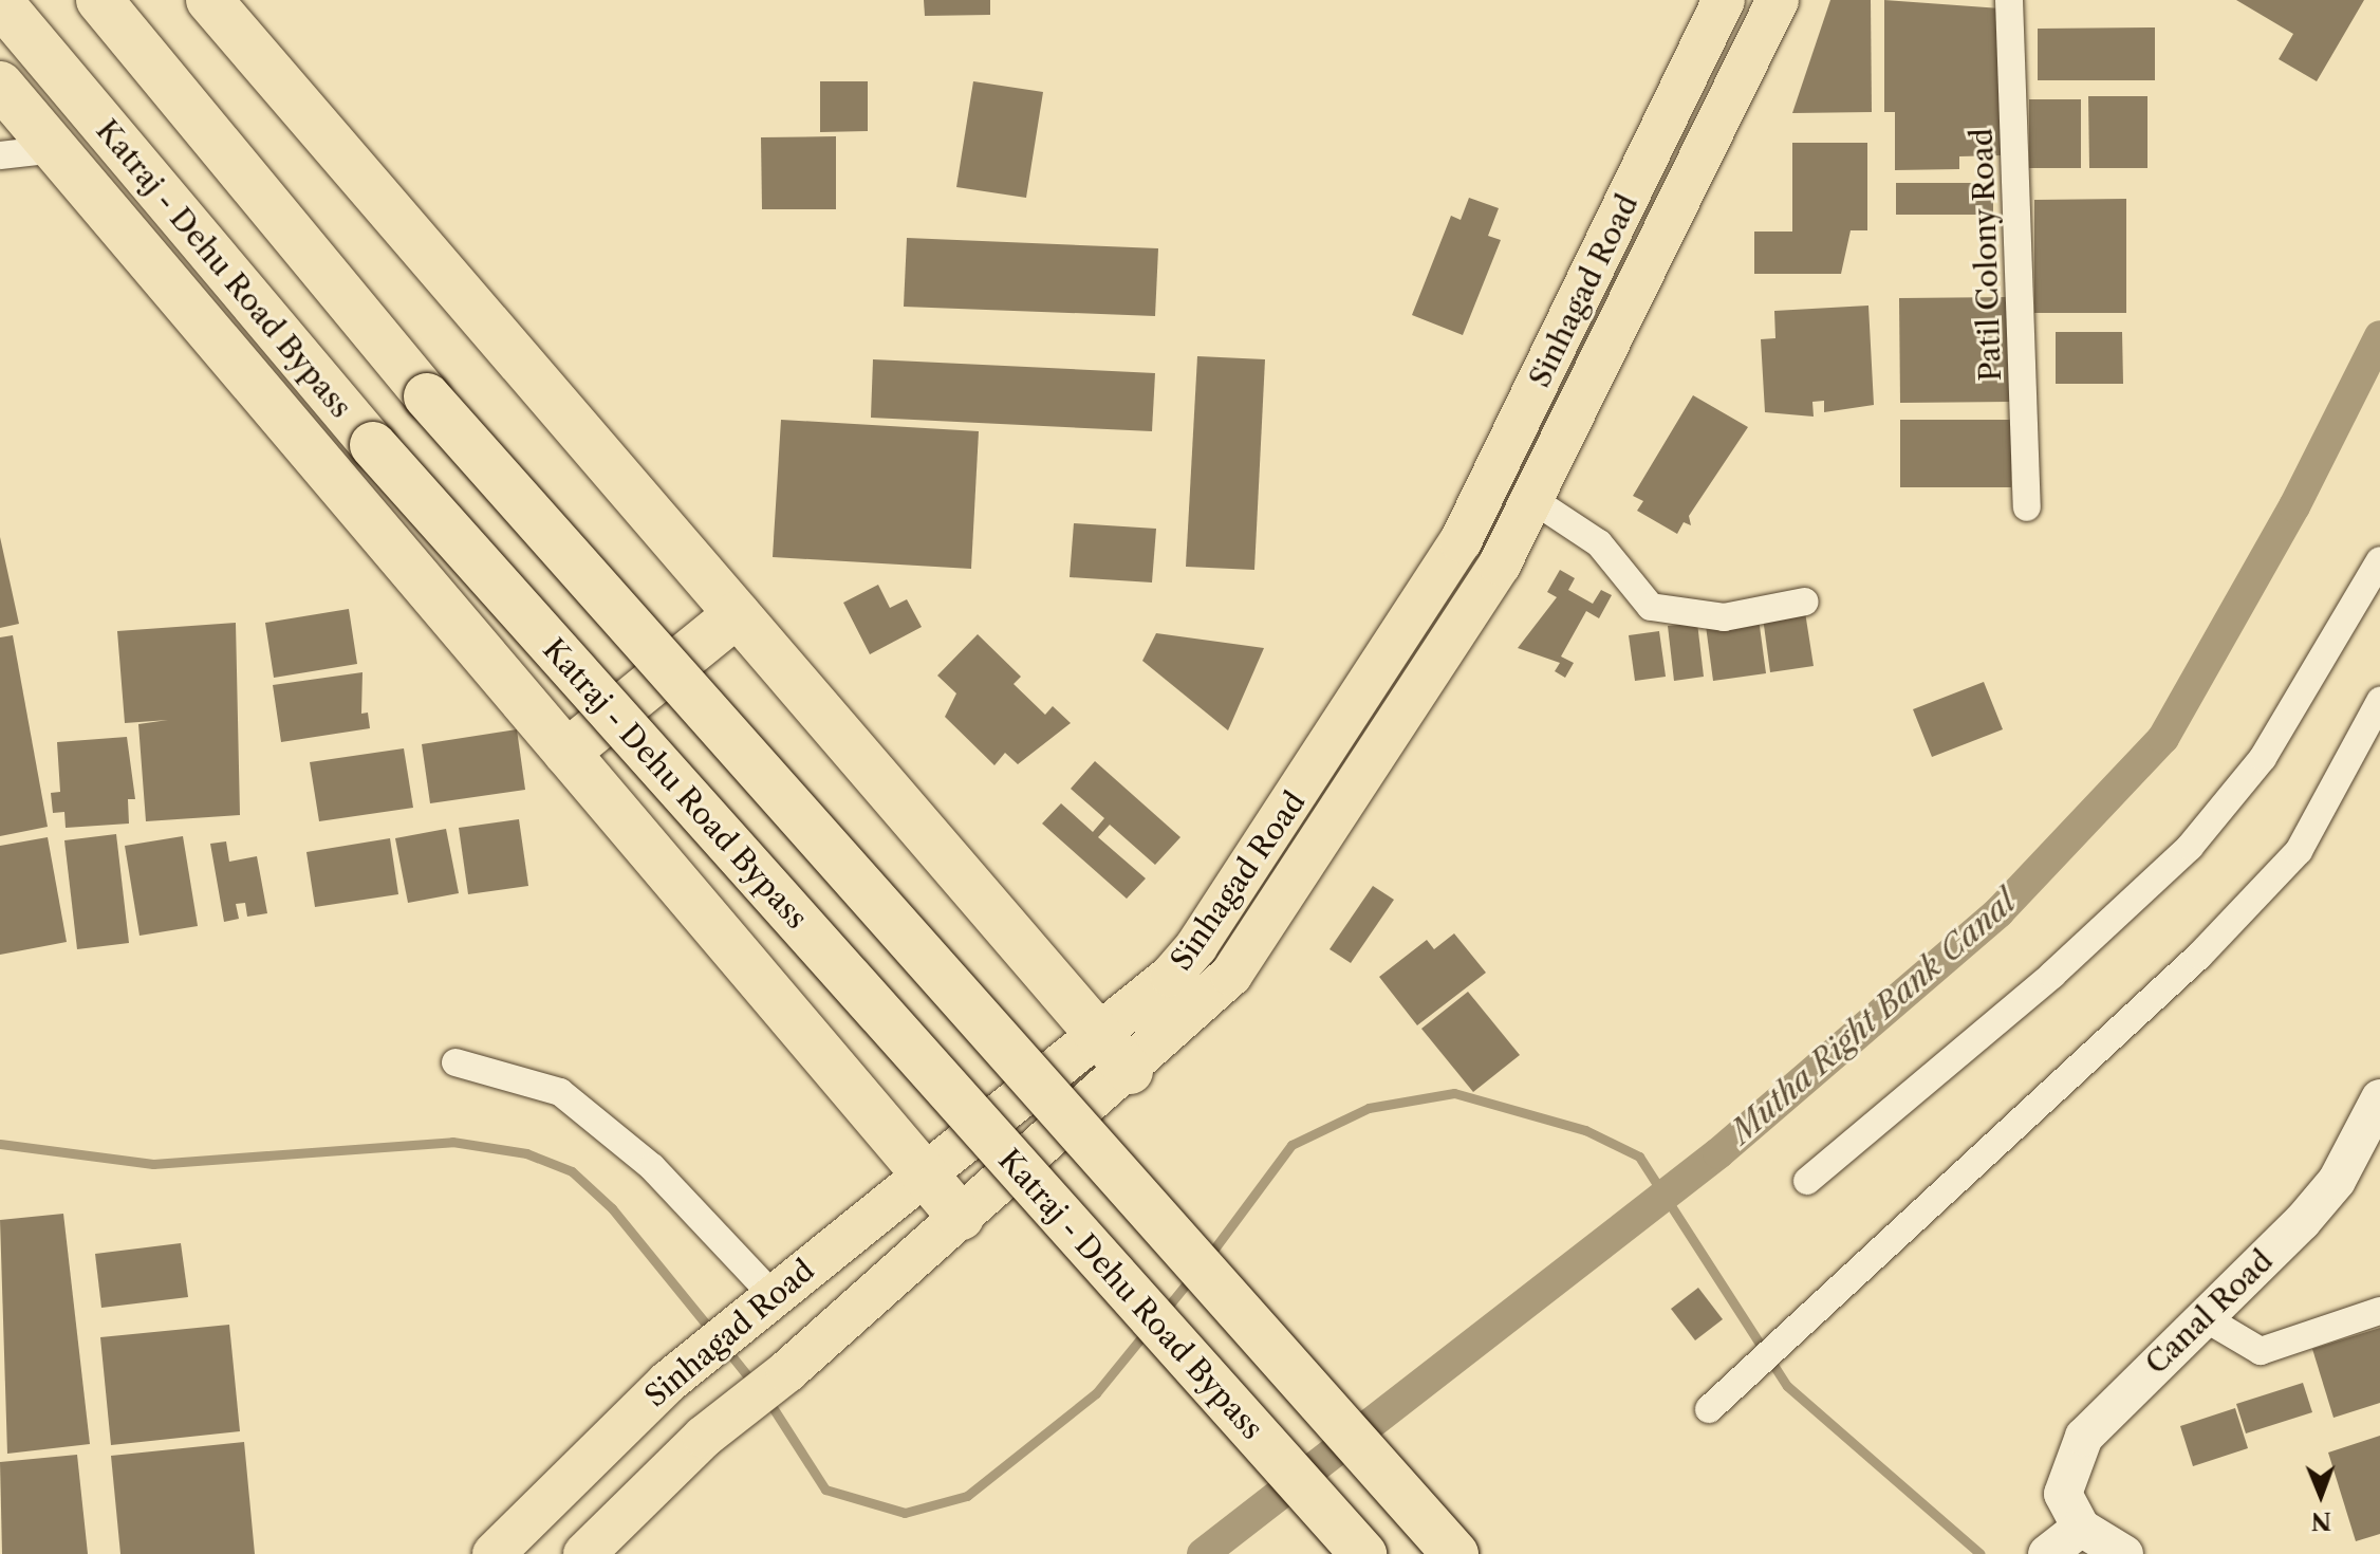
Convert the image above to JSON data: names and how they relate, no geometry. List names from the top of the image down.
{
  "streets": {
    "highway": ["Katraj - Dehu Road Bypass"],
    "main road": ["Sinhagad Road"],
    "street": ["Patil Colony Road", "Canal Road"]
  },
  "water": ["Mutha Right Bank Canal"],
  "north": "bottom"
}
